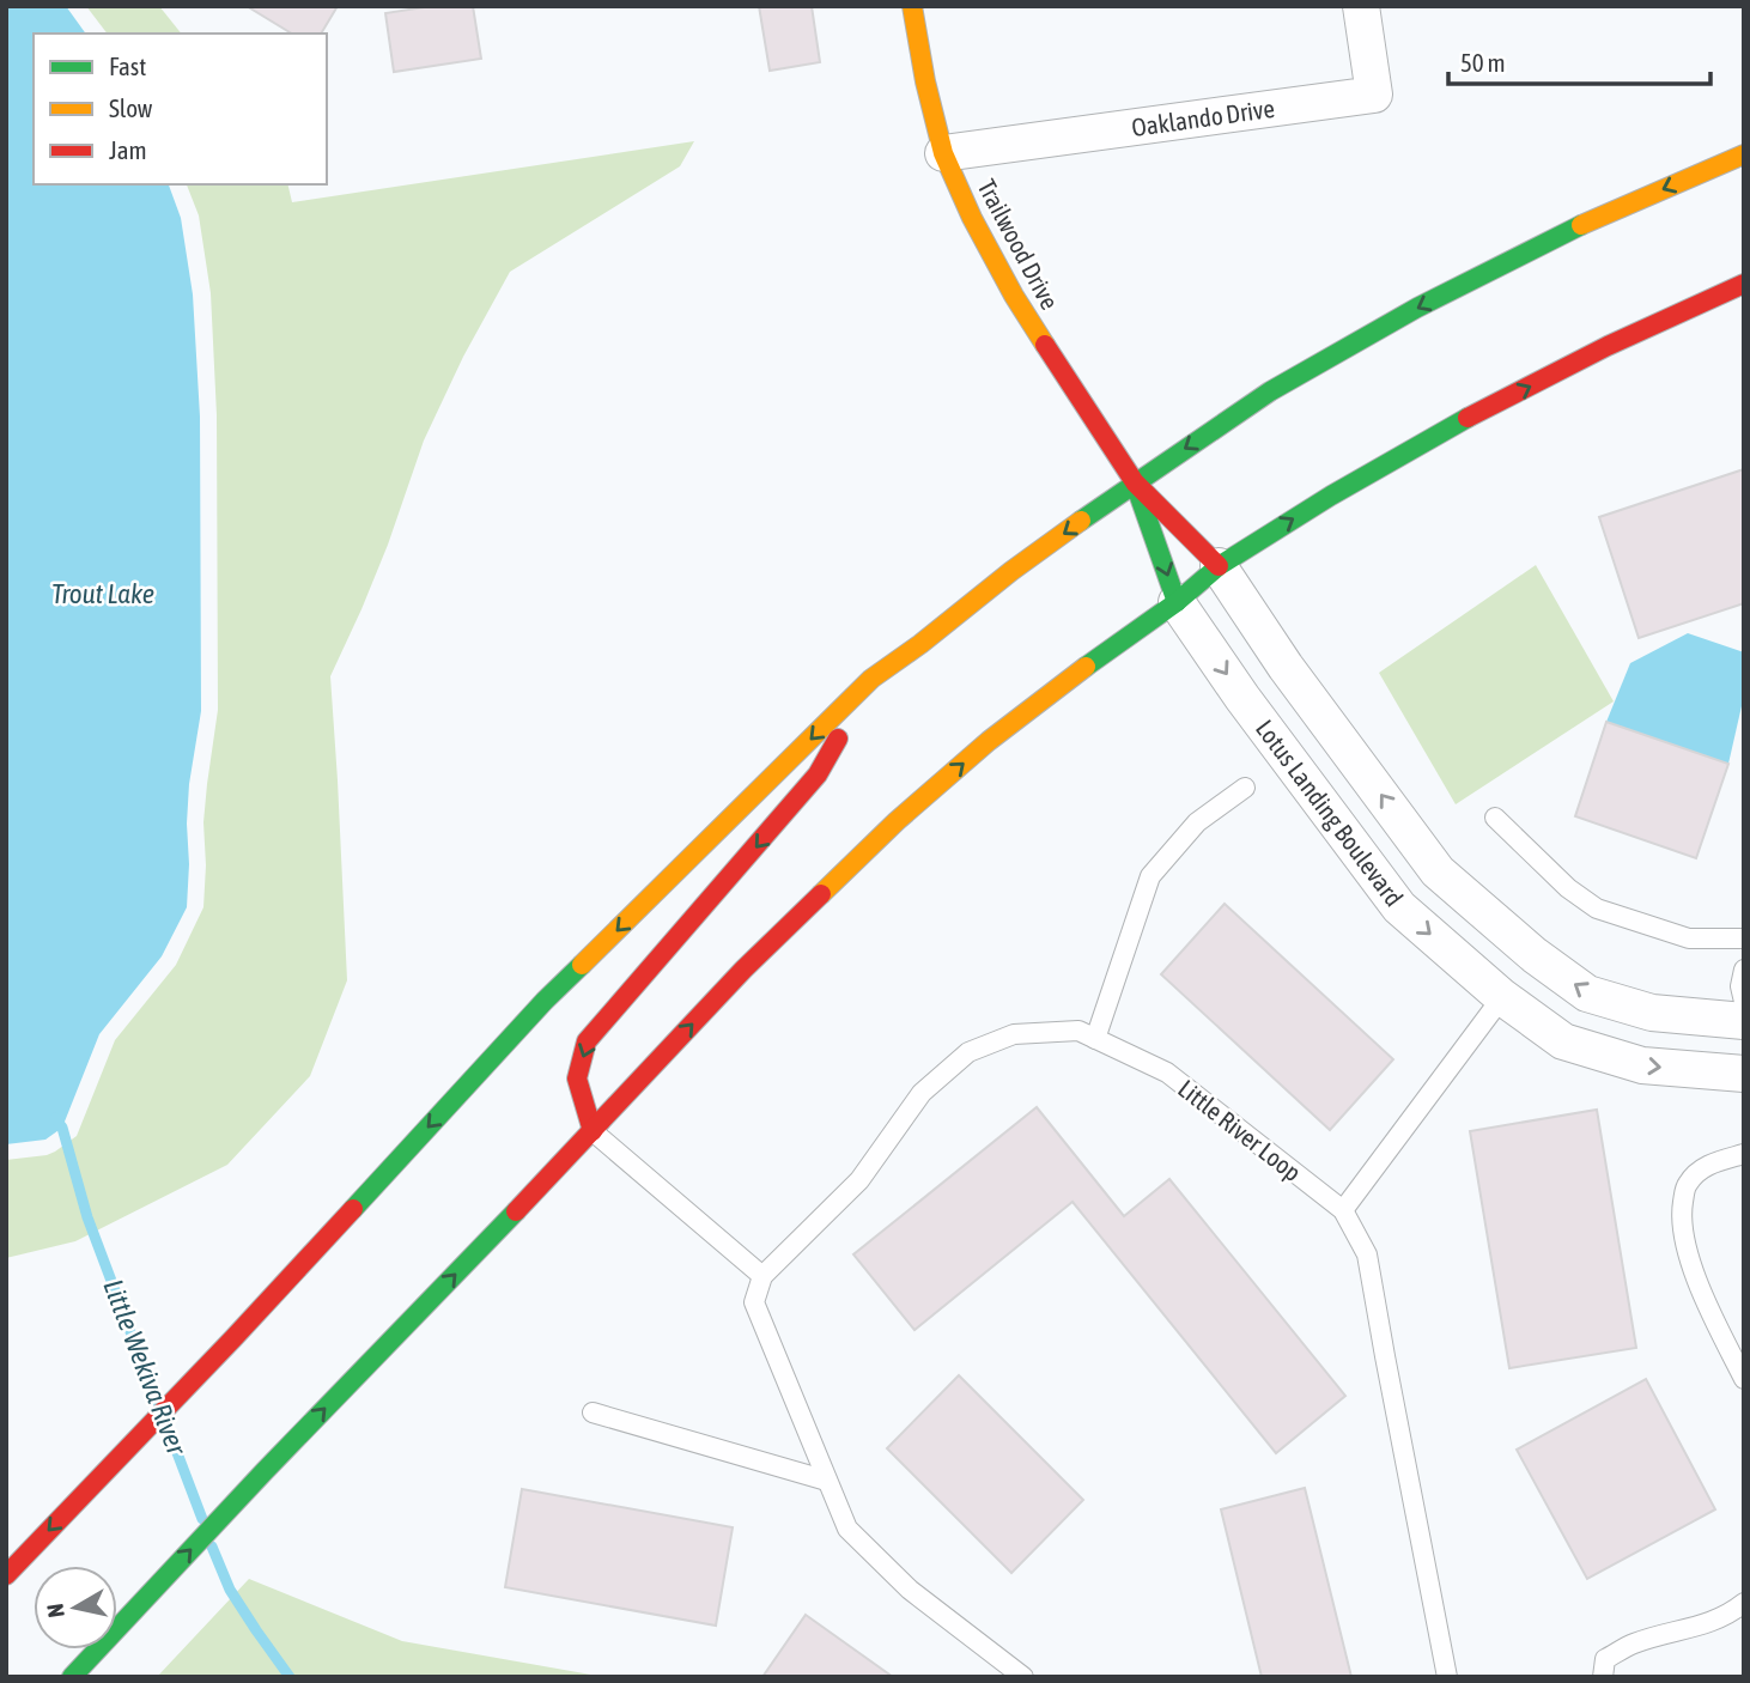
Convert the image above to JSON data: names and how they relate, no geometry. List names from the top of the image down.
{
  "streets": {
    "main road": ["Trailwood Drive"],
    "street": ["Oaklando Drive", "Lotus Landing Boulevard"],
    "lane": ["Little River Loop"]
  },
  "crossings": [
    ["Oaklando Drive", "Trailwood Drive"],
    ["Trailwood Drive", "Lotus Landing Boulevard"]
  ],
  "water": ["Trout Lake", "Little Wekiva River"],
  "legend": ["Fast", "Slow", "Jam"],
  "scale_bar": "50 m",
  "north": "left"
}
